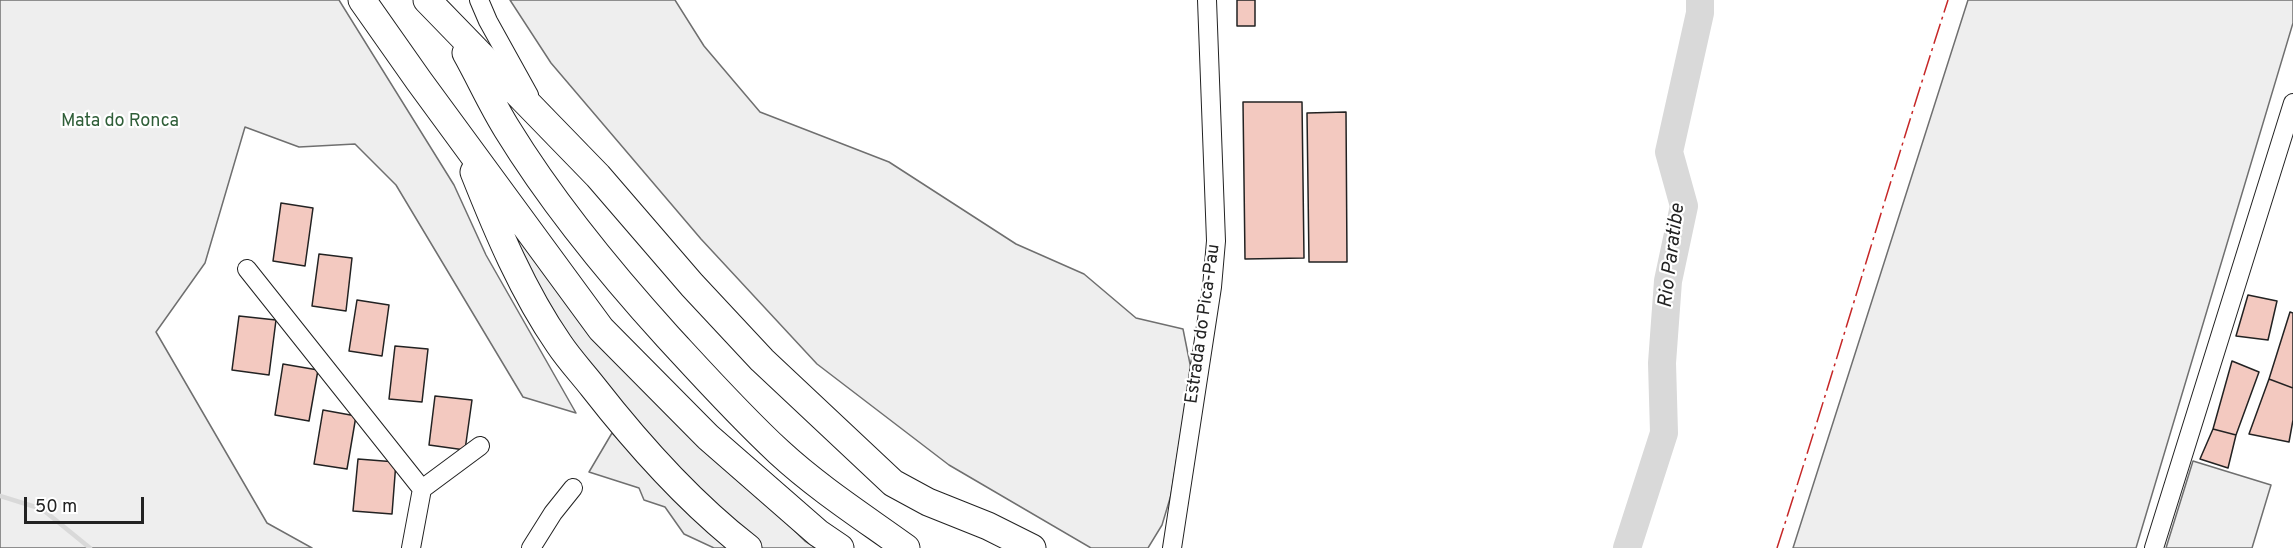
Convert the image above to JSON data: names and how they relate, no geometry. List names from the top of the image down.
{
  "streets": {
    "street": ["Estrada do Pica-Pau"]
  },
  "water": ["Rio Paratibe"],
  "parks": ["Mata do Ronca"],
  "scale_bar": "50 m"
}
